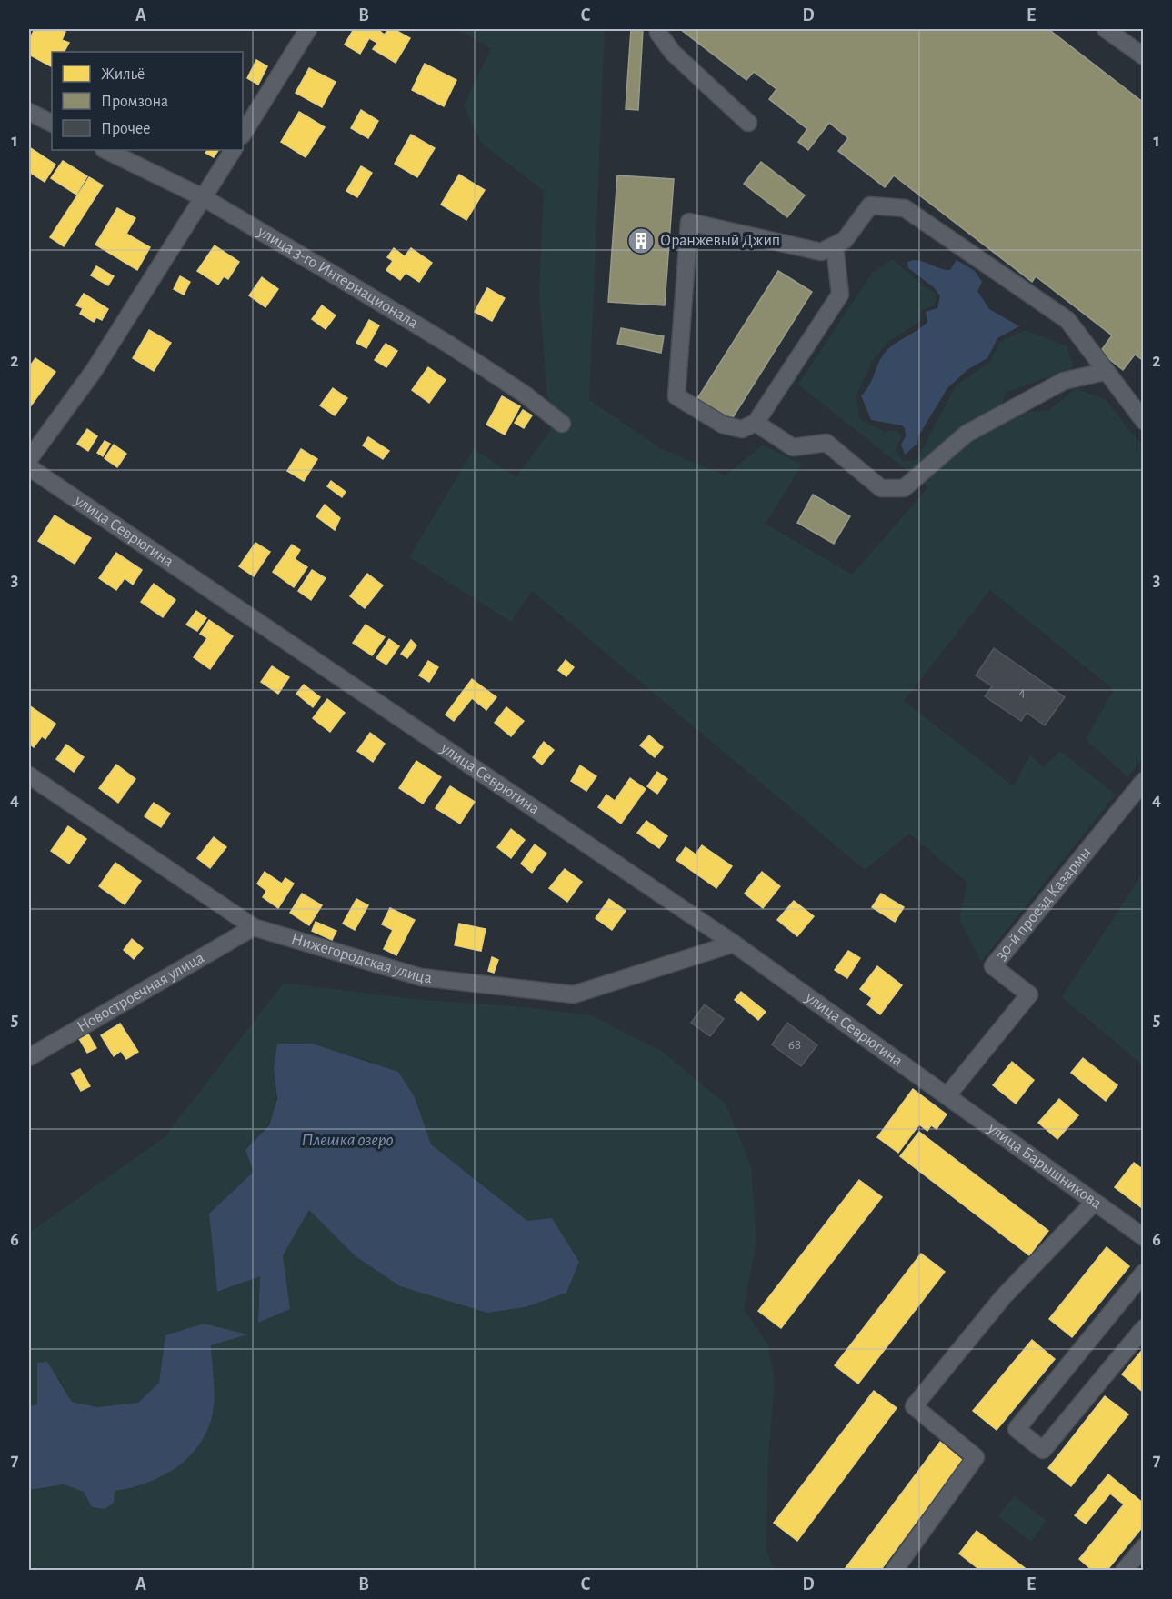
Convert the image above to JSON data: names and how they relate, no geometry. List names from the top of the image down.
{
  "streets": {
    "street": [
      "улица 3-го Интернационала",
      "улица Севрюгина",
      "30-й проезд Казармы",
      "Нижегородская улица",
      "Новостроечная улица",
      "улица Барышникова"
    ]
  },
  "crossings": [
    ["улица Севрюгина", "30-й проезд Казармы"],
    ["улица Севрюгина", "Нижегородская улица"],
    ["улица Севрюгина", "улица Барышникова"],
    ["30-й проезд Казармы", "улица Барышникова"],
    ["Нижегородская улица", "Новостроечная улица"]
  ],
  "water": ["Плешка озеро"],
  "places": {
    "building": ["Оранжевый Джип"]
  },
  "house_numbers": ["4", "68"],
  "legend": ["Жильё", "Промзона", "Прочее"],
  "grid": {
    "columns": [
      "A",
      "B",
      "C",
      "D",
      "E"
    ],
    "rows": [
      "1",
      "2",
      "3",
      "4",
      "5",
      "6",
      "7"
    ]
  }
}
